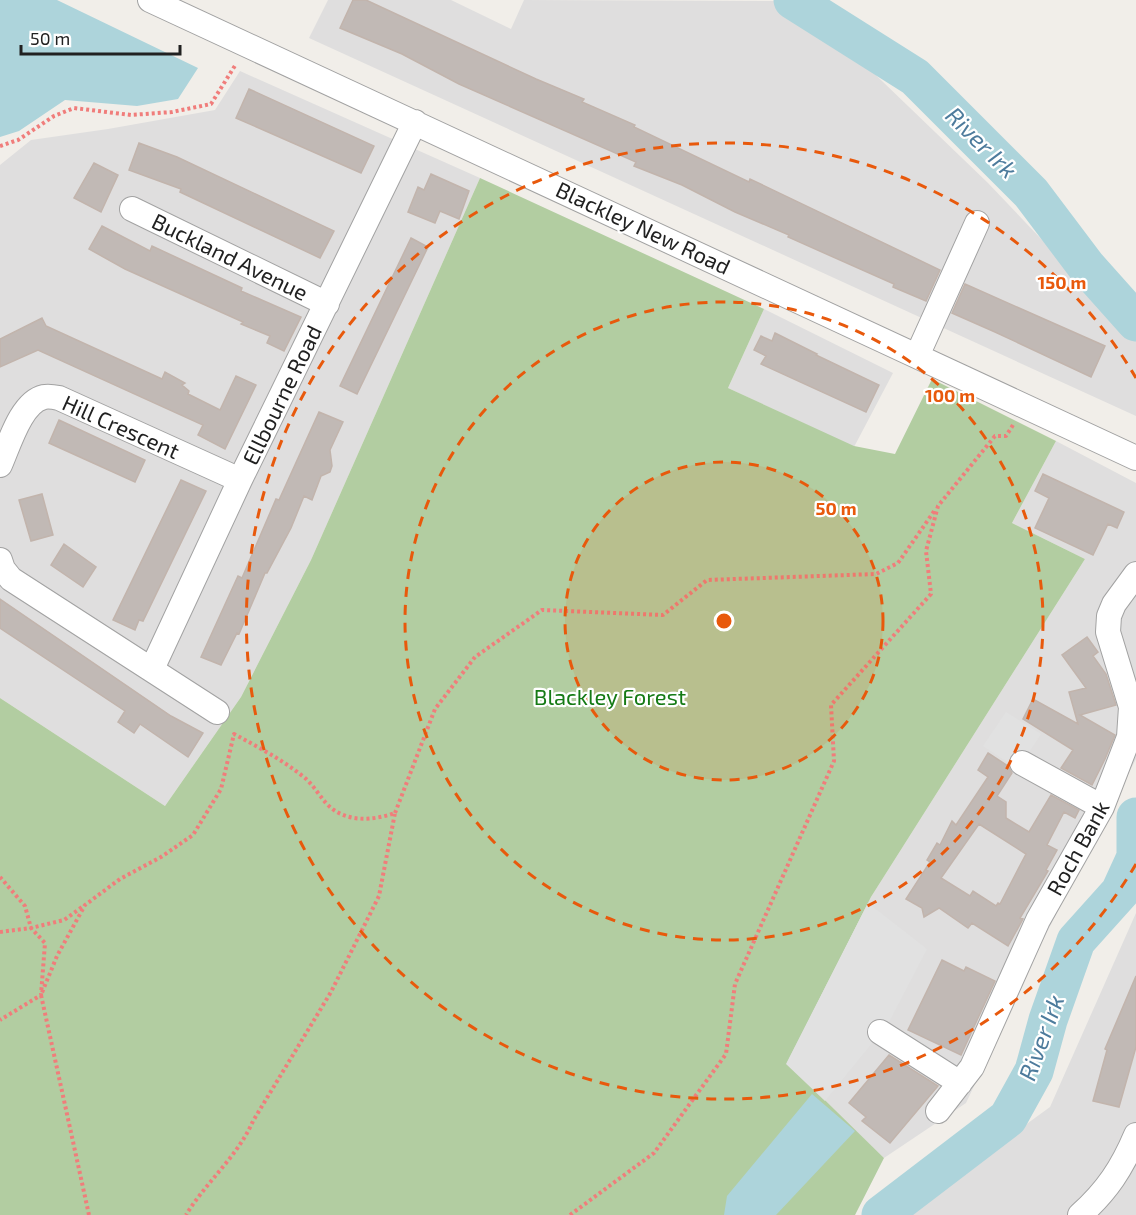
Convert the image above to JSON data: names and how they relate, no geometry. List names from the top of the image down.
{
  "streets": {
    "street": [
      "Blackley New Road",
      "Buckland Avenue",
      "Ellbourne Road",
      "Hill Crescent",
      "Roch Bank"
    ]
  },
  "crossings": [
    ["Blackley New Road", "Ellbourne Road"],
    ["Buckland Avenue", "Ellbourne Road"],
    ["Ellbourne Road", "Hill Crescent"]
  ],
  "water": ["River Irk"],
  "parks": ["Blackley Forest"],
  "scale_bar": "50 m",
  "rings": ["150 m", "100 m", "50 m"]
}
